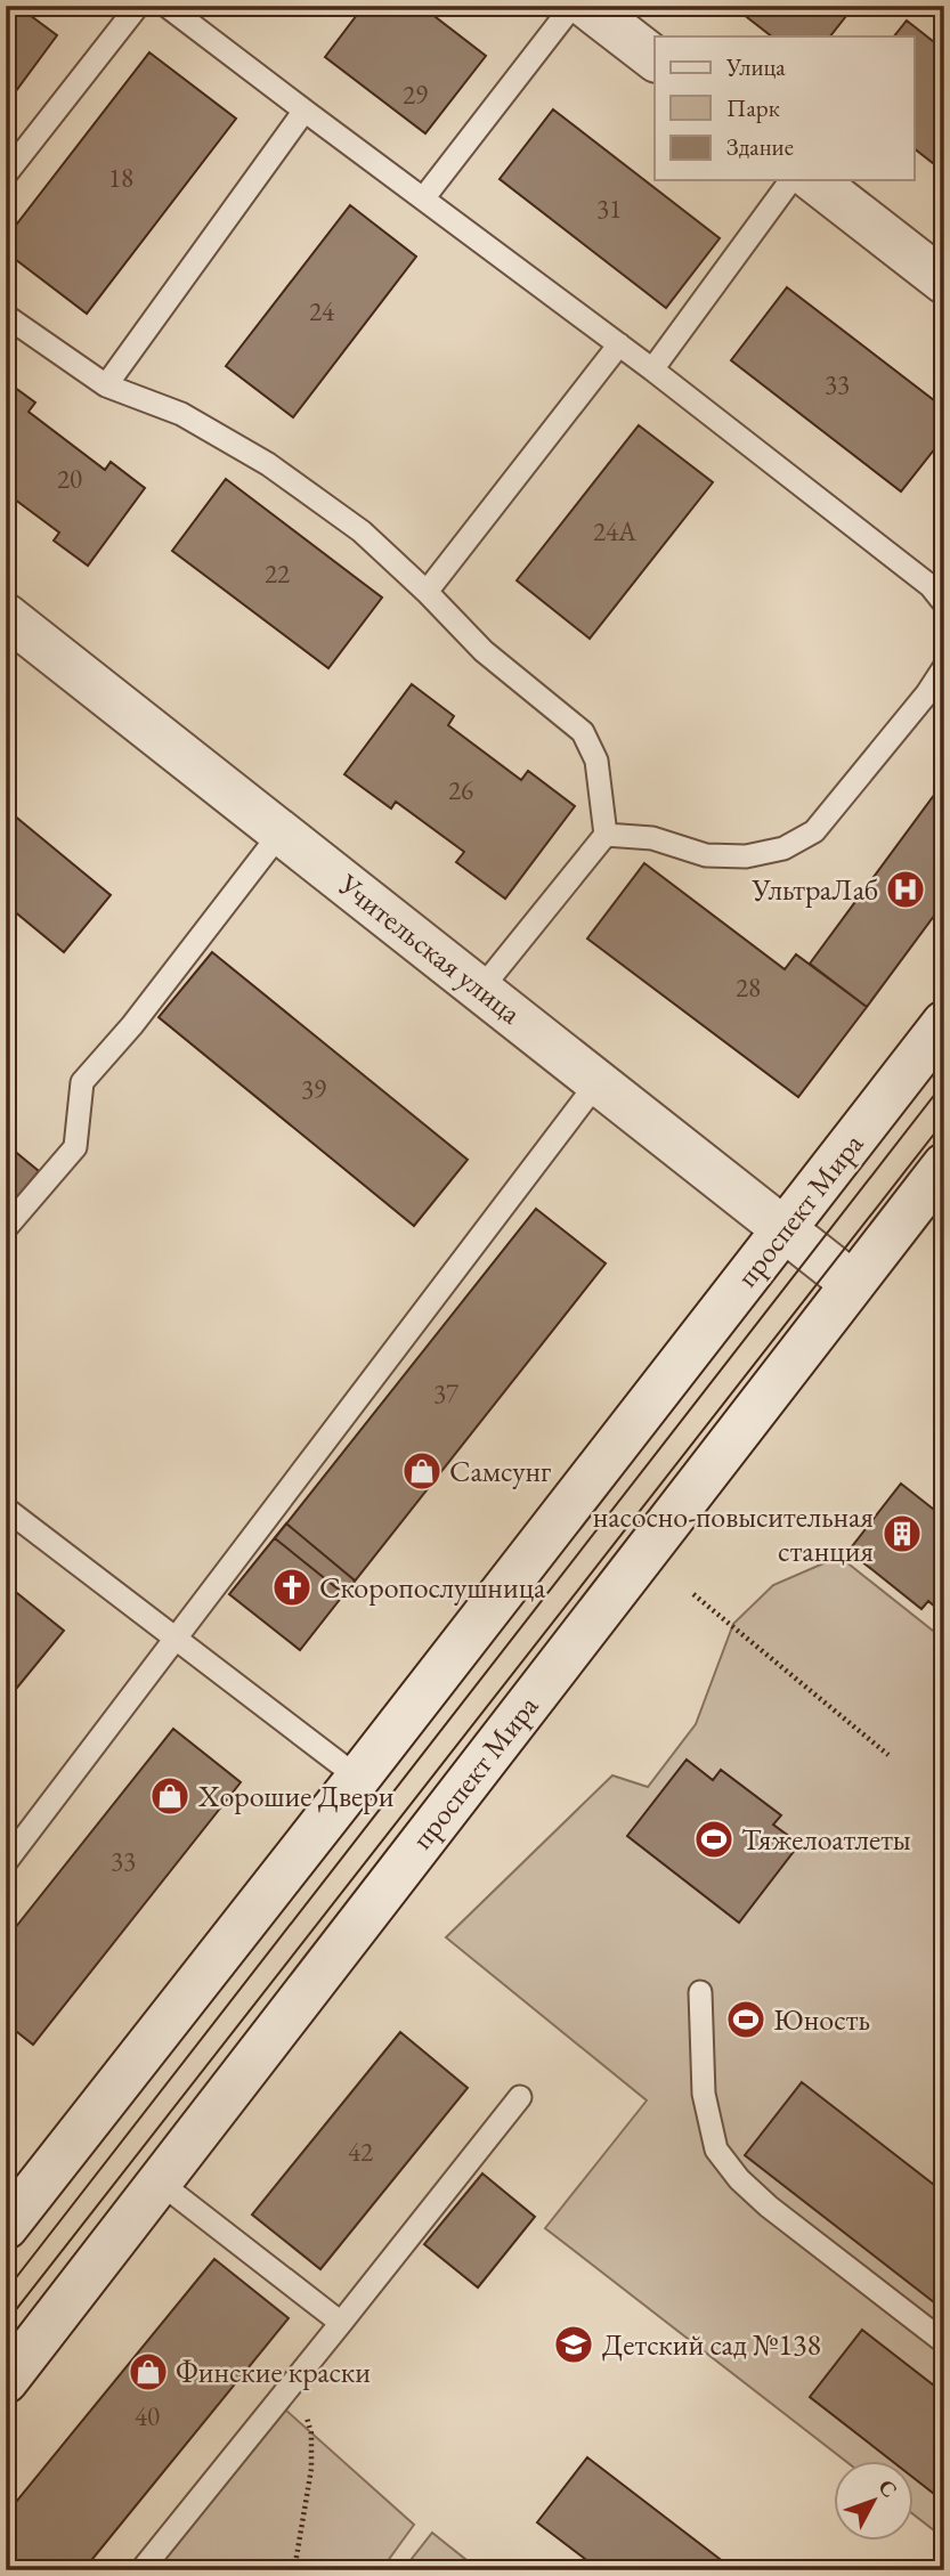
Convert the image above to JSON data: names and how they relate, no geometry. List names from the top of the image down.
{
  "streets": {
    "main road": ["Учительская улица", "проспект Мира"]
  },
  "crossings": [
    ["Учительская улица", "проспект Мира"]
  ],
  "places": {
    "hospital": ["УльтраЛаб"],
    "shop": ["Самсунг", "Хорошие Двери", "Финские краски"],
    "building": ["насосно-повысительная станция"],
    "church": ["Скоропослушница"],
    "sports": ["Тяжелоатлеты", "Юность"],
    "school or university": ["Детский сад №138"]
  },
  "house_numbers": [
    "29",
    "18",
    "31",
    "24",
    "33",
    "20",
    "24А",
    "22",
    "26",
    "28",
    "39",
    "37",
    "33",
    "42",
    "40"
  ],
  "legend": ["Улица", "Парк", "Здание"],
  "north": "top right"
}
